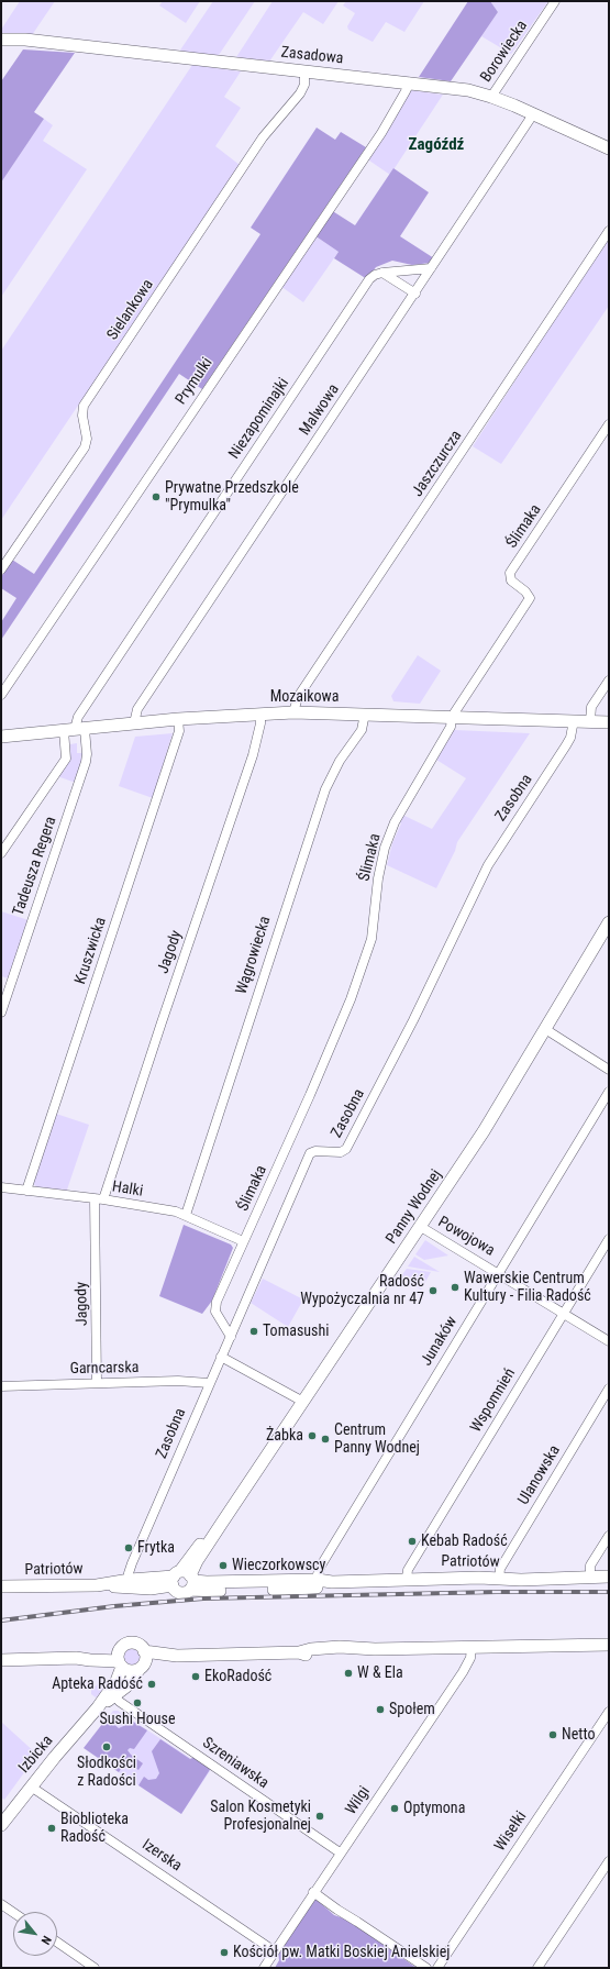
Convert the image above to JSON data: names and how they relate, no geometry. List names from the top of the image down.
{
  "streets": {
    "street": [
      "Borowiecka",
      "Zasadowa",
      "Sielankowa",
      "Prymulki",
      "Malwowa",
      "Niezapominajki",
      "Jaszczurcza",
      "Ślimaka",
      "Mozaikowa",
      "Zasobna",
      "Tadeusza Regera",
      "Kruszwicka",
      "Jagody",
      "Wągrowiecka",
      "Halki",
      "Panny Wodnej",
      "Powojowa",
      "Junaków",
      "Garncarska",
      "Wspomnień",
      "Ulanowska",
      "Patriotów",
      "Izbicka",
      "Szreniawska",
      "Wilgi",
      "Wisełki",
      "Izerska"
    ]
  },
  "crossings": [
    ["Borowiecka", "Zasadowa"],
    ["Zasadowa", "Sielankowa"],
    ["Zasadowa", "Prymulki"],
    ["Zasadowa", "Malwowa"],
    ["Malwowa", "Mozaikowa"],
    ["Niezapominajki", "Mozaikowa"],
    ["Niezapominajki", "Tadeusza Regera"],
    ["Jaszczurcza", "Mozaikowa"],
    ["Ślimaka", "Mozaikowa"],
    ["Ślimaka", "Zasobna"],
    ["Ślimaka", "Halki"],
    ["Mozaikowa", "Zasobna"],
    ["Mozaikowa", "Tadeusza Regera"],
    ["Mozaikowa", "Kruszwicka"],
    ["Mozaikowa", "Jagody"],
    ["Mozaikowa", "Wągrowiecka"],
    ["Zasobna", "Garncarska"],
    ["Zasobna", "Patriotów"],
    ["Kruszwicka", "Halki"],
    ["Jagody", "Halki"],
    ["Jagody", "Garncarska"],
    ["Wągrowiecka", "Halki"],
    ["Panny Wodnej", "Powojowa"],
    ["Panny Wodnej", "Patriotów"],
    ["Powojowa", "Junaków"],
    ["Powojowa", "Wspomnień"],
    ["Junaków", "Patriotów"],
    ["Wspomnień", "Patriotów"],
    ["Ulanowska", "Patriotów"],
    ["Izbicka", "Szreniawska"],
    ["Izbicka", "Izerska"],
    ["Szreniawska", "Wilgi"],
    ["Wilgi", "Izerska"]
  ],
  "districts": ["Zagóźdź"],
  "places": [
    "Prywatne Przedszkole \"Prymulka\"",
    "Wawerskie Centrum Kultury - Filia Radość",
    "Radość Wypożyczalnia nr 47",
    "Tomasushi",
    "Żabka",
    "Centrum Panny Wodnej",
    "Kebab Radość",
    "Frytka",
    "Wieczorkowscy",
    "W & Ela",
    "EkoRadość",
    "Apteka Radość",
    "Sushi House",
    "Społem",
    "Netto",
    "Słodkości z Radości",
    "Optymona",
    "Salon Kosmetyki Profesjonalnej",
    "Bioblioteka Radość",
    "Kościół pw. Matki Boskiej Anielskiej"
  ],
  "north": "bottom right"
}
